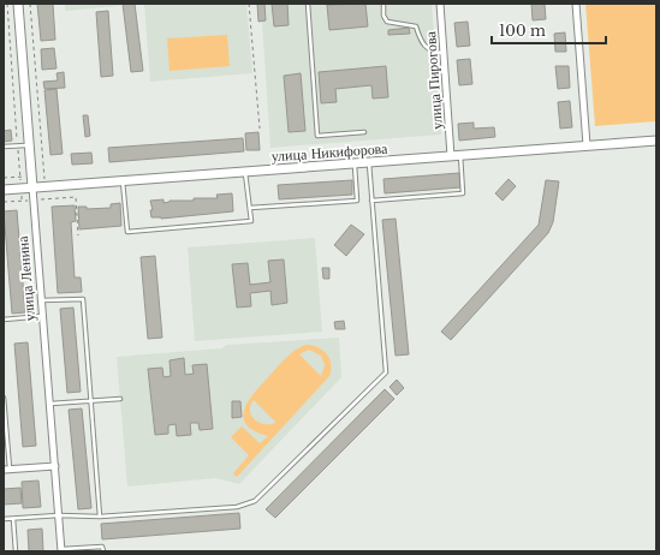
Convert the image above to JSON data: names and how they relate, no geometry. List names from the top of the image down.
{
  "streets": {
    "main road": ["улица Никифорова", "улица Ленина"],
    "street": ["улица Пирогова"]
  },
  "crossings": [
    ["улица Пирогова", "улица Никифорова"],
    ["улица Никифорова", "улица Ленина"]
  ],
  "scale_bar": "100 m"
}
